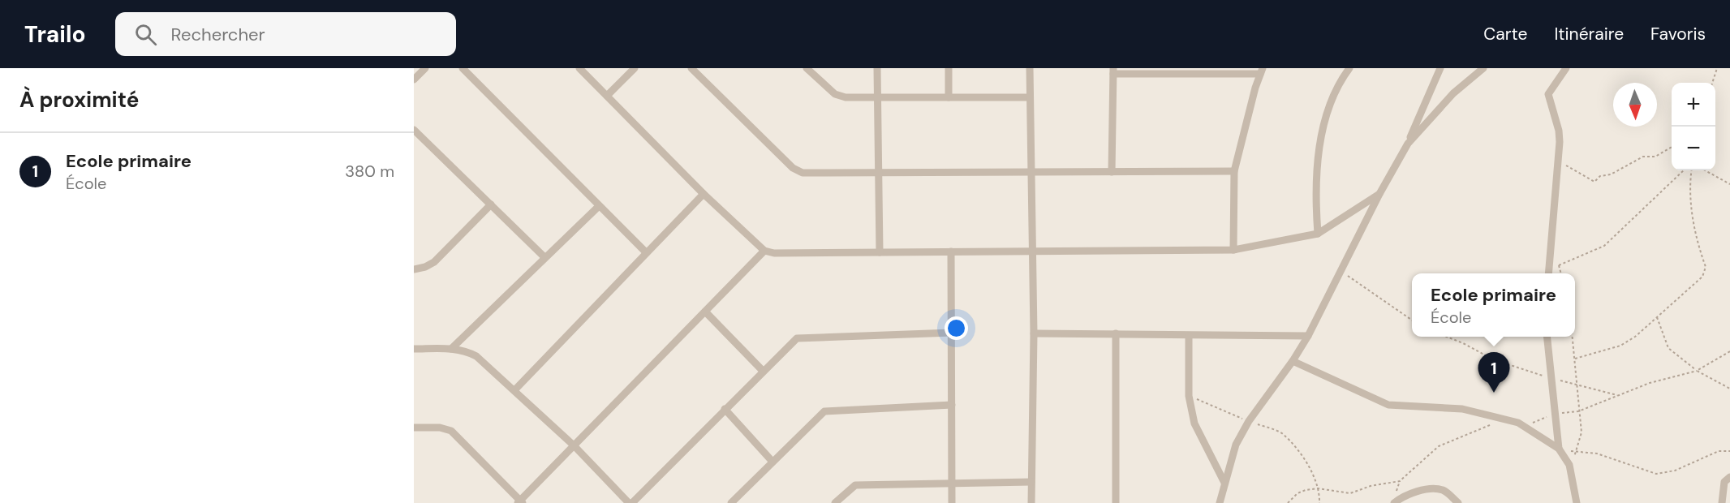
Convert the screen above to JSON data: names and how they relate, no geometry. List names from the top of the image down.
{
  "north": "bottom",
  "page": {
    "header": "Trailo",
    "search": "Rechercher",
    "nav": ["Carte", "Itinéraire", "Favoris"],
    "heading": "À proximité",
    "map_buttons": ["+", "−"],
    "list": [
      {
        "mark": "1",
        "name": "Ecole primaire",
        "note": "École",
        "value": "380 m"
      }
    ],
    "popup": ["Ecole primaire", "École"],
    "pins": "1"
  }
}
